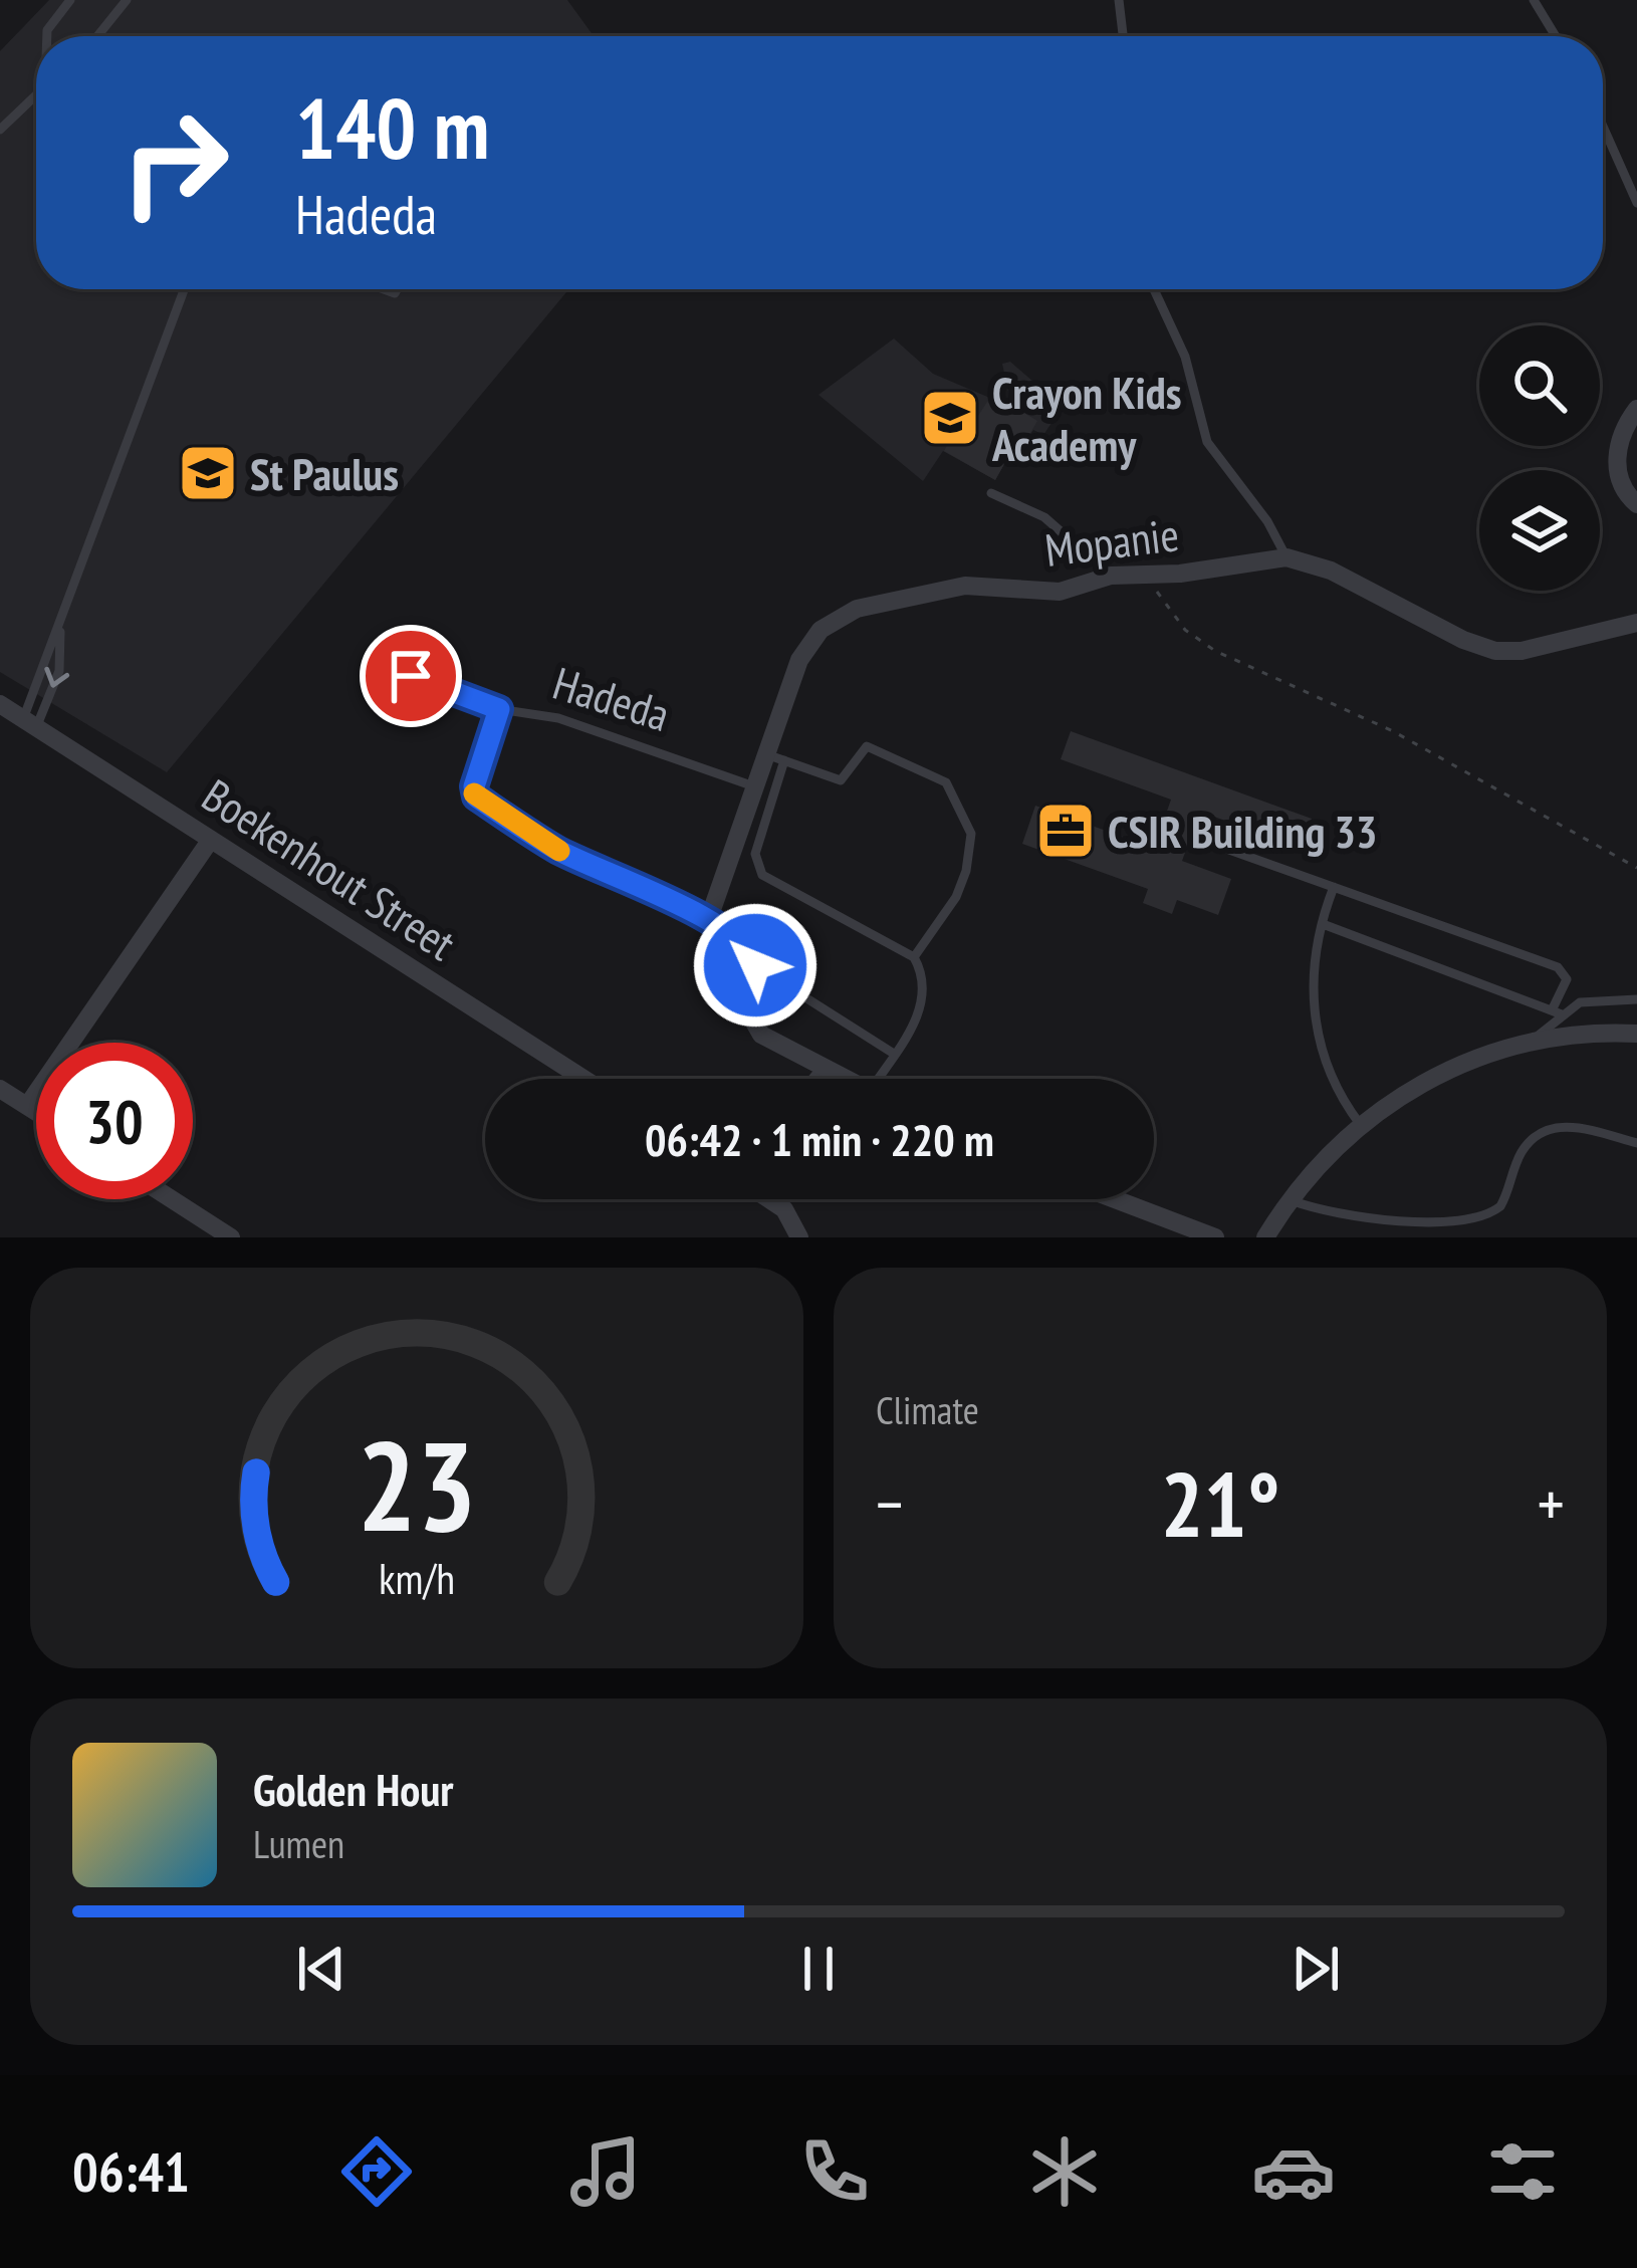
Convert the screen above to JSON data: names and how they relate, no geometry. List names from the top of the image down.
{
  "streets": {
    "street": ["Mopanie", "Hadeda", "Boekenhout Street"]
  },
  "crossings": [
    ["Mopanie", "Hadeda"]
  ],
  "places": {
    "school or university": ["Crayon Kids Academy", "St Paulus"],
    "office": ["CSIR Building 33"]
  },
  "page": {
    "turn": ["140 m", "Hadeda"],
    "limit": "30",
    "trip": "06:42 · 1 min · 220 m",
    "tile": "Climate",
    "heat": ["−", "21°", "+"],
    "song": ["Golden Hour", "Lumen"],
    "tabs": "06:41",
    "gauge": ["23", "km/h"]
  }
}
